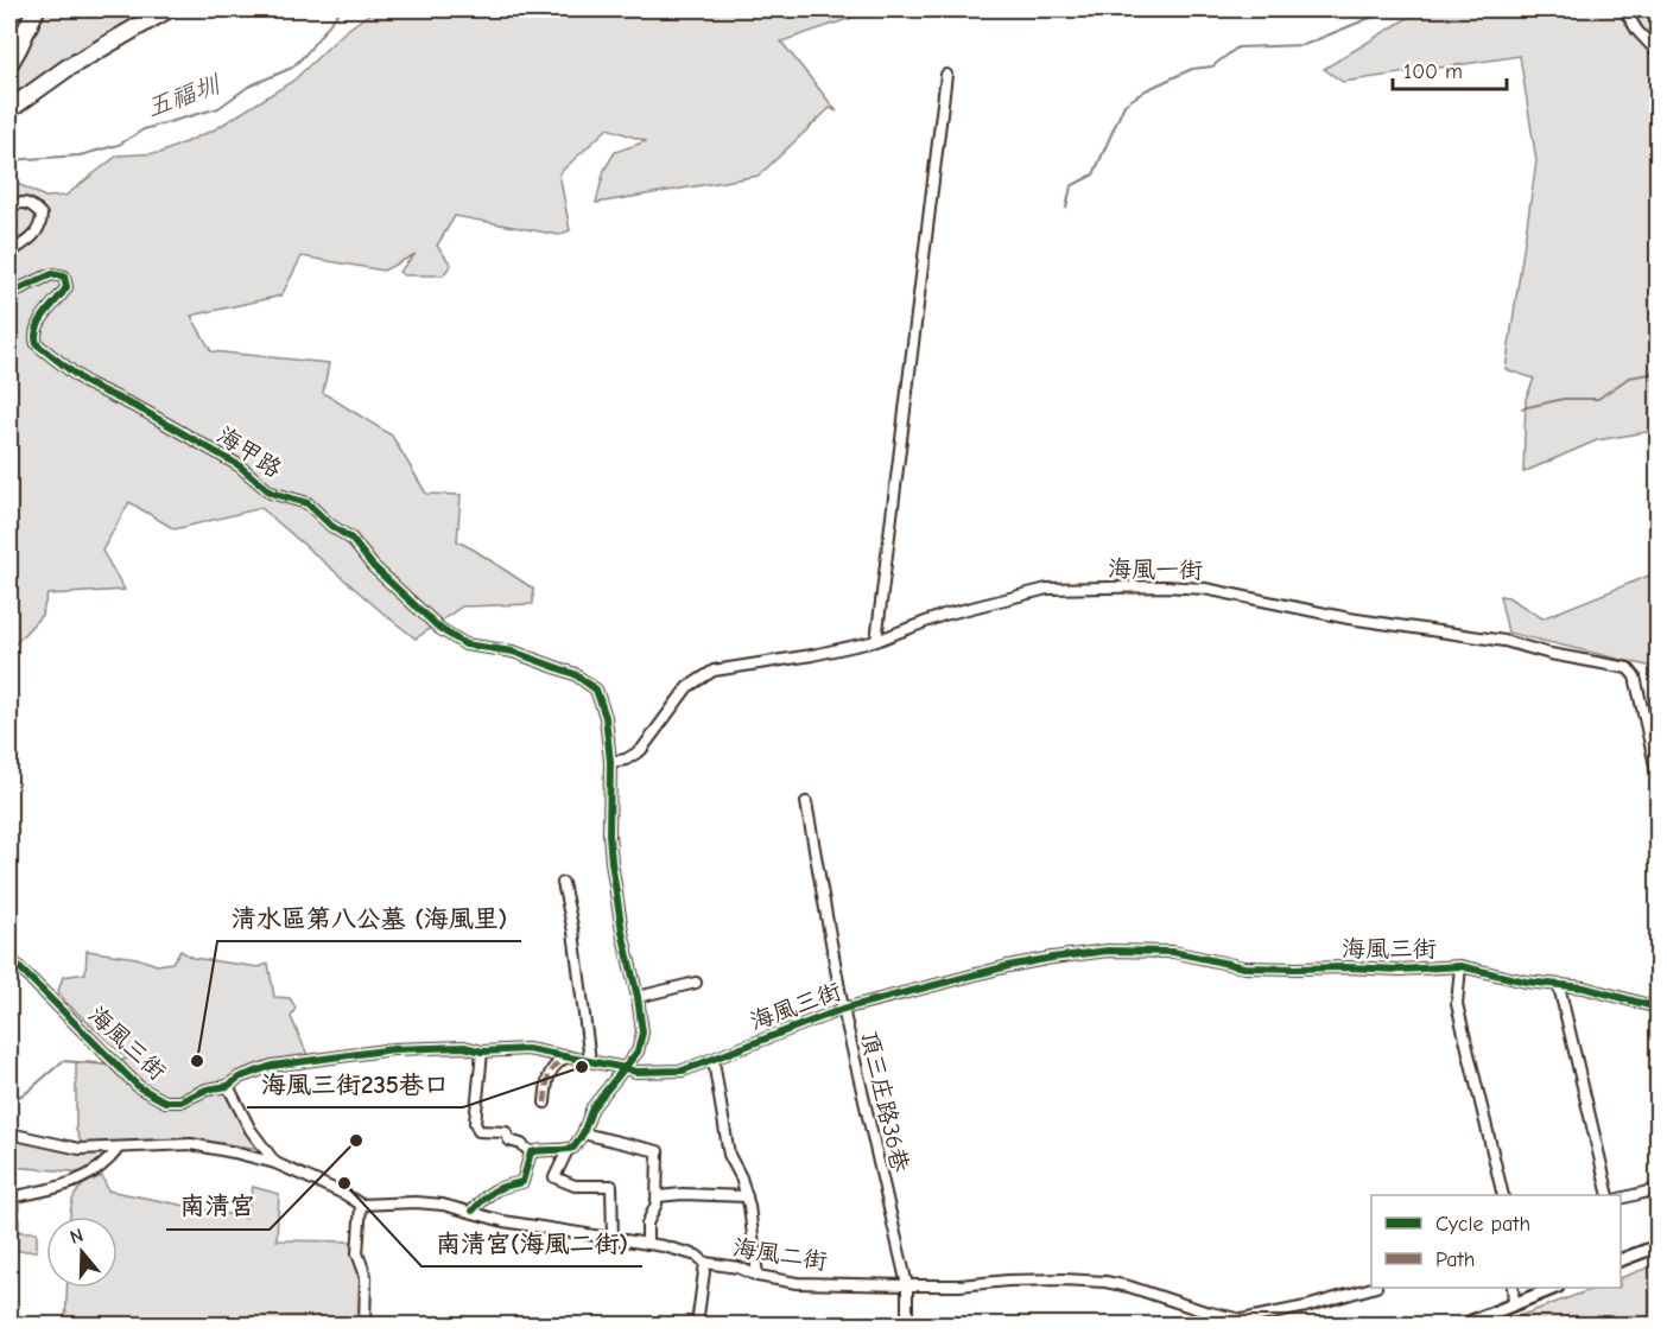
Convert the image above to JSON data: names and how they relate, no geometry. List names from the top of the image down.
{
  "streets": {
    "street": [
      "海甲路",
      "海風一街",
      "海風三街",
      "頂三庄路36巷",
      "海風二街"
    ]
  },
  "crossings": [
    ["海甲路", "海風一街"],
    ["海風三街", "頂三庄路36巷"],
    ["頂三庄路36巷", "海風二街"]
  ],
  "water": ["五福圳"],
  "places": [
    "清水區第八公墓 (海風里)",
    "海風三街235巷口",
    "南清宮",
    "南清宮(海風二街)"
  ],
  "legend": ["Cycle path", "Path"],
  "scale_bar": "100 m",
  "north": "top"
}
